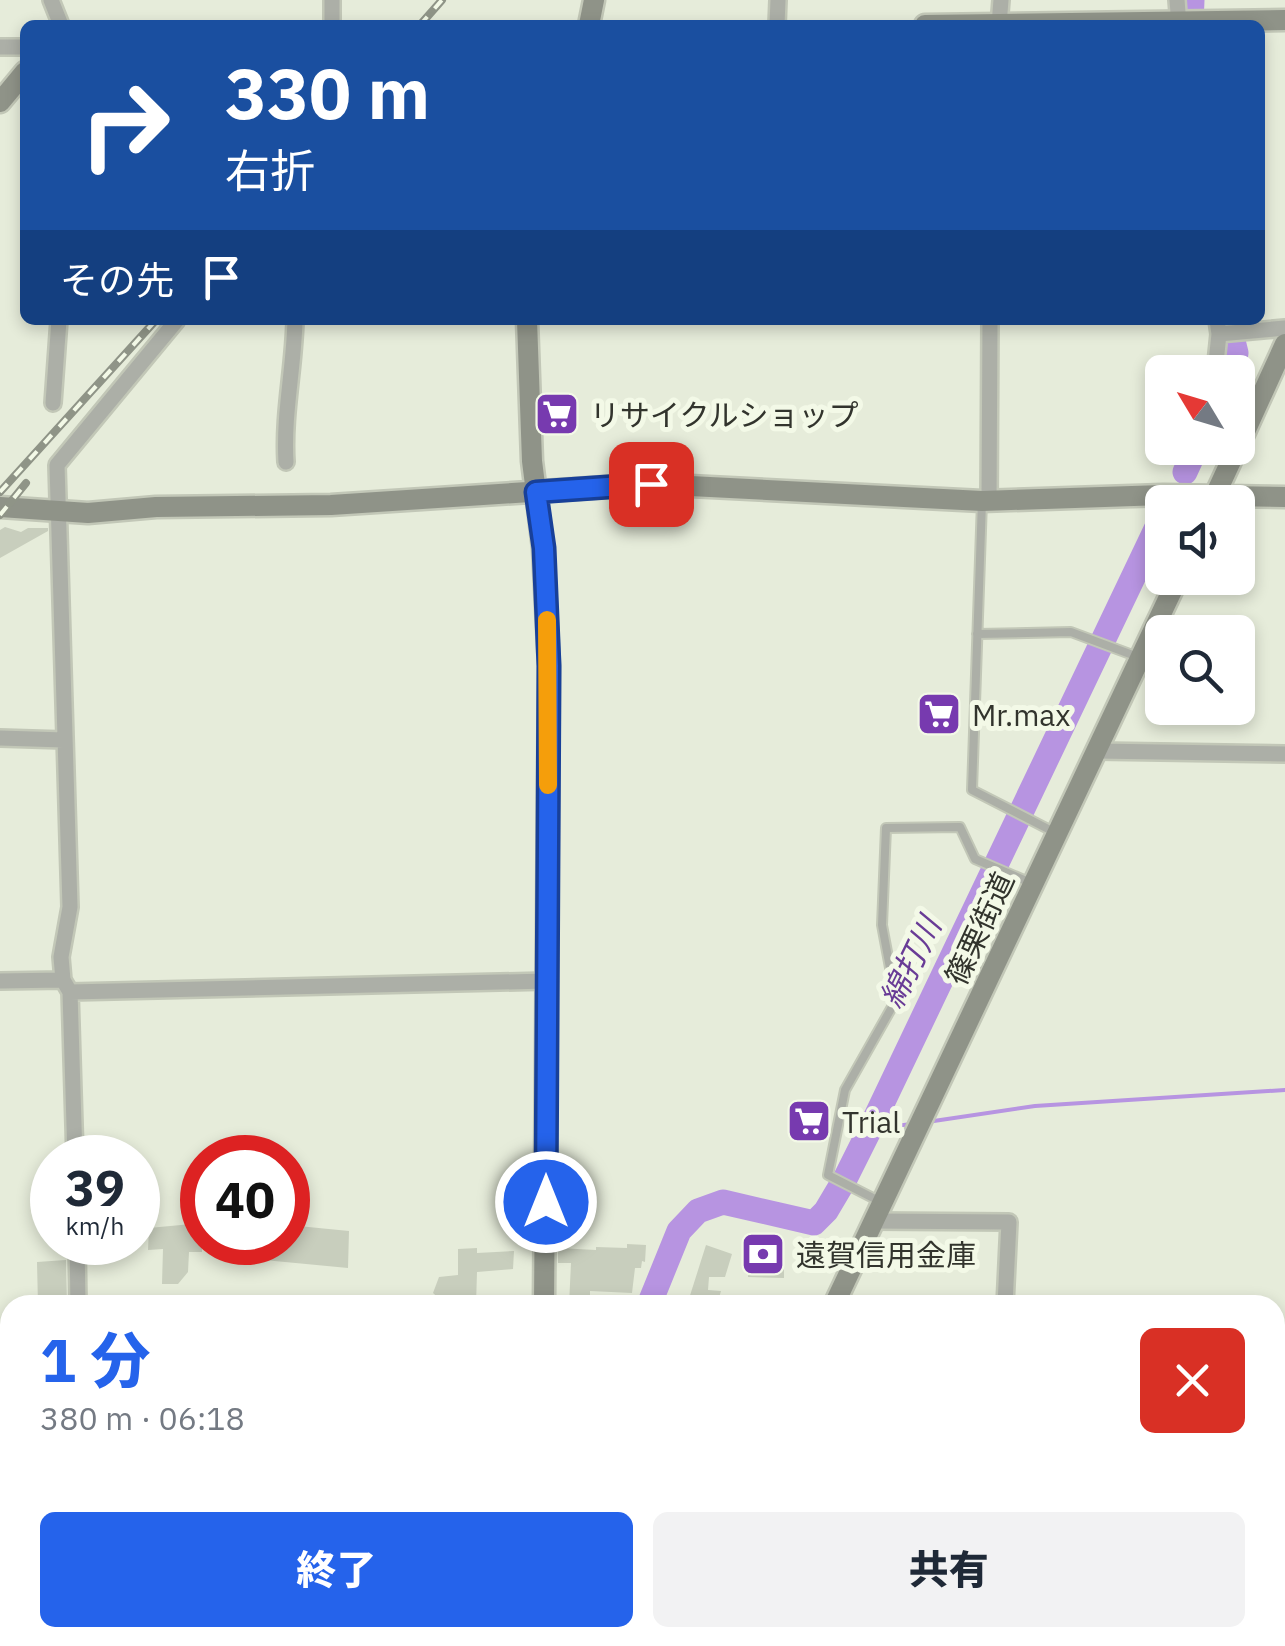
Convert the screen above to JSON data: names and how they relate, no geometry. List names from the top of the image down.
{
  "streets": {
    "street": ["篠栗街道"]
  },
  "water": ["綿打川"],
  "places": {
    "supermarket": ["リサイクルショップ", "Mr.max", "Trial"],
    "bank": ["遠賀信用金庫"]
  },
  "north": "top left",
  "page": {
    "turn": ["330 m", "右折"],
    "then": "その先",
    "speed": "39 km/h",
    "limit": "40",
    "heading": ["1 分", "380 m · 06:18"],
    "buttons": ["終了", "共有"]
  }
}
